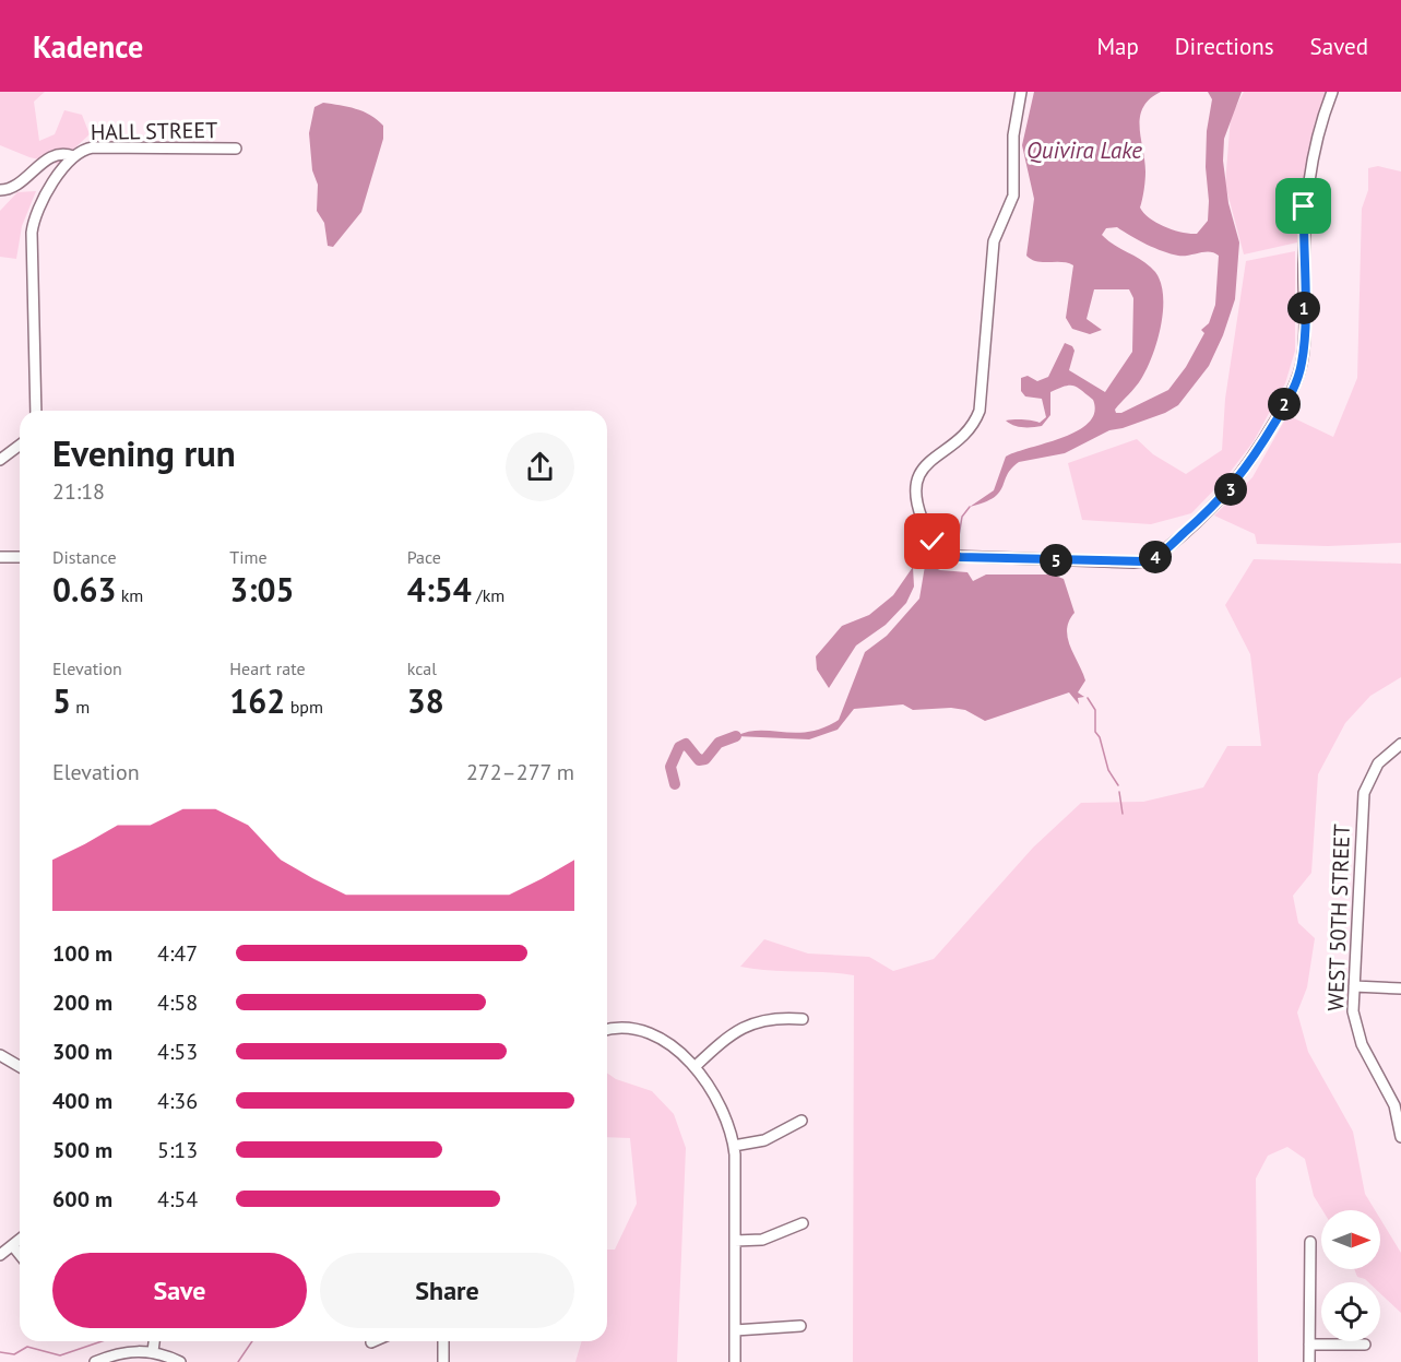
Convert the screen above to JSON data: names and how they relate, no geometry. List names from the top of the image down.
{
  "streets": {
    "street": ["HALL STREET", "WEST 50TH STREET"]
  },
  "water": ["Quivira Lake"],
  "north": "right",
  "page": {
    "header": "Kadence",
    "nav": ["Map", "Directions", "Saved"],
    "pins": [
      "1",
      "2",
      "3",
      "4",
      "5"
    ],
    "heading": ["Evening run", "21:18"],
    "stats": [
      ["Distance", "0.63 km"],
      ["Time", "3:05"],
      ["Pace", "4:54 /km"],
      ["Elevation", "5 m"],
      ["Heart rate", "162 bpm"],
      ["kcal", "38"]
    ],
    "chart": ["Elevation", "272–277 m"],
    "list": [
      {
        "name": "100 m",
        "note": "4:47"
      },
      {
        "name": "200 m",
        "note": "4:58"
      },
      {
        "name": "300 m",
        "note": "4:53"
      },
      {
        "name": "400 m",
        "note": "4:36"
      },
      {
        "name": "500 m",
        "note": "5:13"
      },
      {
        "name": "600 m",
        "note": "4:54"
      }
    ],
    "buttons": ["Save", "Share"]
  }
}
